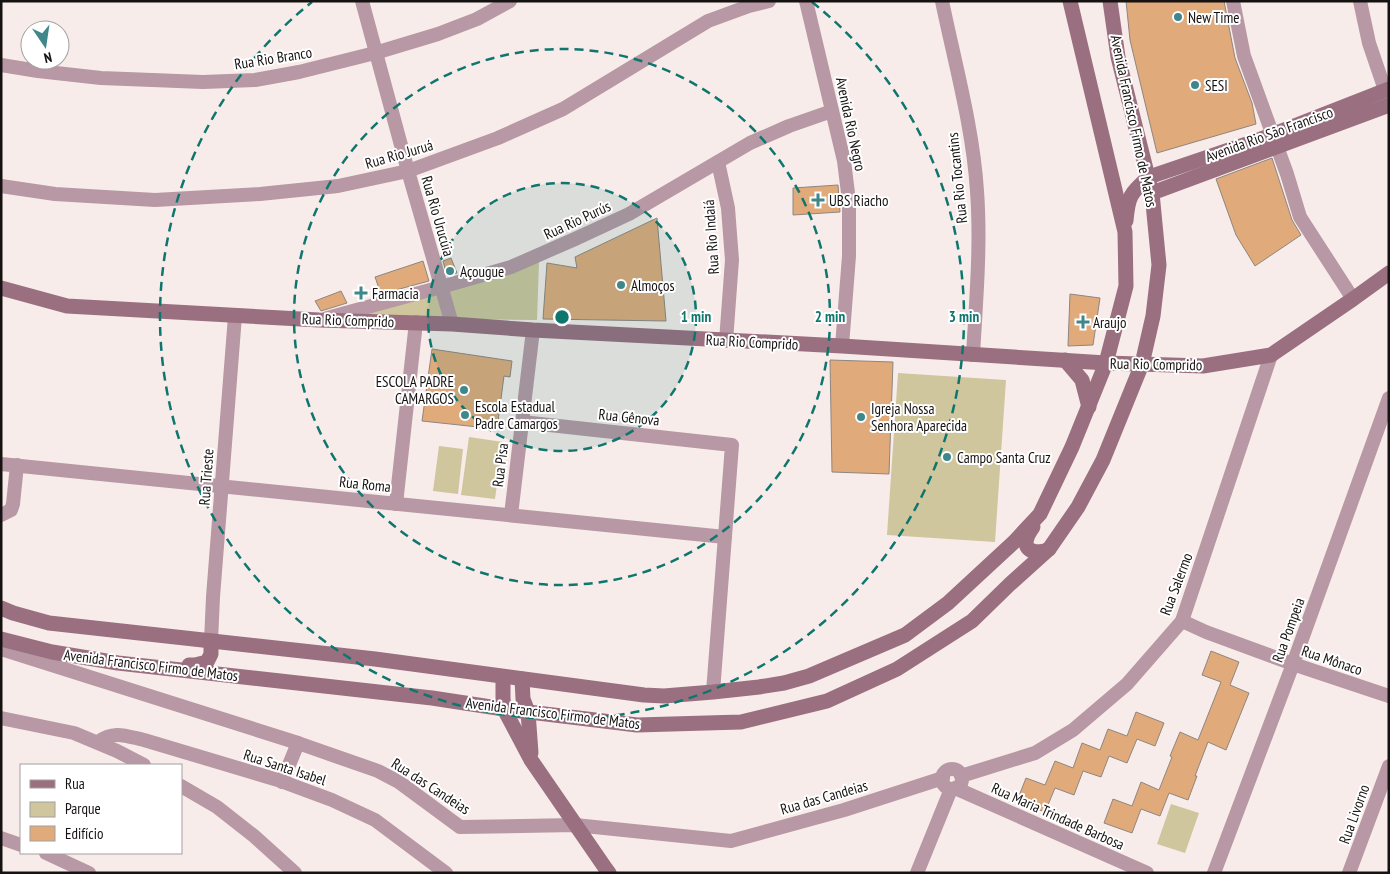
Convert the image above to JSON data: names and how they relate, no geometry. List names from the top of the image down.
{
  "streets": {
    "street": [
      "Rua Rio Branco",
      "Avenida Francisco Firmo de Matos",
      "Avenida Rio Negro",
      "Avenida Rio São Francisco",
      "Rua Rio Juruá",
      "Rua Rio Tocantins",
      "Rua Rio Urucúia",
      "Rua Rio Purús",
      "Rua Rio Indaiá",
      "Rua Rio Comprido",
      "Rua Gênova",
      "Rua Pisa",
      "Rua Trieste",
      "Rua Roma",
      "Rua Salermo",
      "Rua Pompeia",
      "Rua Mônaco",
      "Rua Santa Isabel",
      "Rua das Candeias",
      "Rua Livorno",
      "Rua Maria Trindade Barbosa"
    ]
  },
  "crossings": [
    ["Rua Rio Branco", "Rua Rio Urucúia"],
    ["Avenida Francisco Firmo de Matos", "Avenida Rio São Francisco"],
    ["Avenida Francisco Firmo de Matos", "Rua Rio Comprido"],
    ["Avenida Francisco Firmo de Matos", "Rua Trieste"],
    ["Avenida Rio Negro", "Rua Rio Purús"],
    ["Avenida Rio Negro", "Rua Rio Comprido"],
    ["Rua Rio Juruá", "Rua Rio Urucúia"],
    ["Rua Rio Tocantins", "Rua Rio Comprido"],
    ["Rua Rio Urucúia", "Rua Rio Purús"],
    ["Rua Rio Urucúia", "Rua Rio Comprido"],
    ["Rua Rio Purús", "Rua Rio Indaiá"],
    ["Rua Rio Purús", "Rua Rio Comprido"],
    ["Rua Rio Indaiá", "Rua Rio Comprido"],
    ["Rua Rio Comprido", "Rua Pisa"],
    ["Rua Rio Comprido", "Rua Trieste"],
    ["Rua Rio Comprido", "Rua Salermo"],
    ["Rua Gênova", "Rua Pisa"],
    ["Rua Gênova", "Rua Roma"],
    ["Rua Pisa", "Rua Roma"],
    ["Rua Trieste", "Rua Roma"],
    ["Rua Salermo", "Rua Mônaco"],
    ["Rua Salermo", "Rua das Candeias"],
    ["Rua Salermo", "Rua Maria Trindade Barbosa"],
    ["Rua Pompeia", "Rua Mônaco"],
    ["Rua das Candeias", "Rua Maria Trindade Barbosa"]
  ],
  "places": {
    "other": [
      "New Time",
      "SESI",
      "Açougue",
      "Almoços",
      "ESCOLA PADRE CAMARGOS",
      "Escola Estadual Padre Camargos",
      "Igreja Nossa Senhora Aparecida",
      "Campo Santa Cruz"
    ],
    "health": ["UBS Riacho", "Farmacia", "Araujo"]
  },
  "legend": ["Rua", "Parque", "Edifício"],
  "north": "bottom",
  "rings": ["1 min", "2 min", "3 min"]
}
